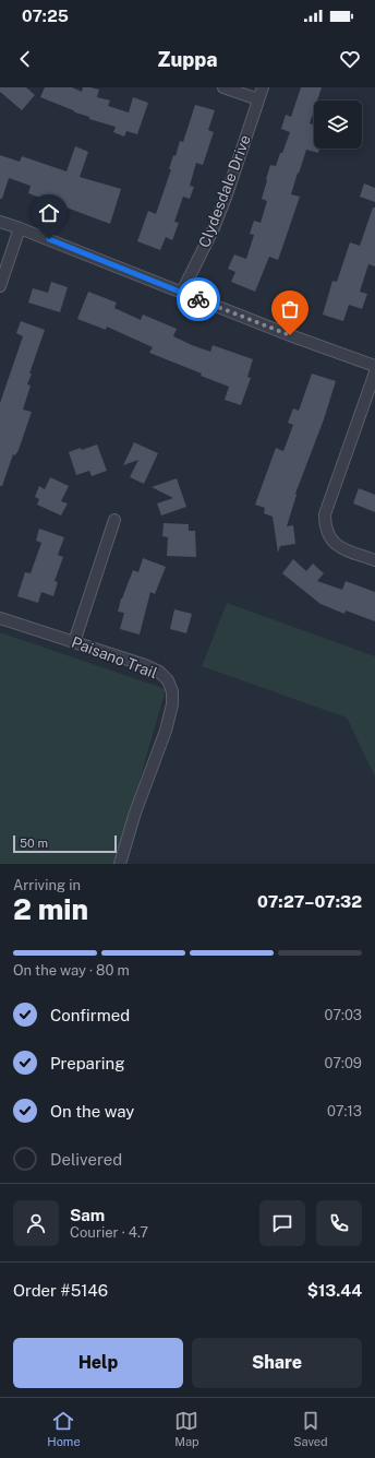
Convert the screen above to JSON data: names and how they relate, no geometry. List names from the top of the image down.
{
  "streets": {
    "street": ["Clydesdale Drive", "Paisano Trail"]
  },
  "scale_bar": "50 m",
  "page": {
    "status": "07:25",
    "header": "Zuppa",
    "scale": "50 m",
    "heading": ["2 min", "Arriving in", "07:27–07:32"],
    "panel": [
      "Sam",
      "Courier · 4.7",
      "Order #5146",
      "$13.44"
    ],
    "bar": "On the way · 80 m",
    "list": [
      ["Confirmed", "07:03"],
      ["Preparing", "07:09"],
      ["On the way", "07:13"],
      "Delivered"
    ],
    "buttons": ["Help", "Share"],
    "tabs": ["Home", "Map", "Saved"]
  }
}
